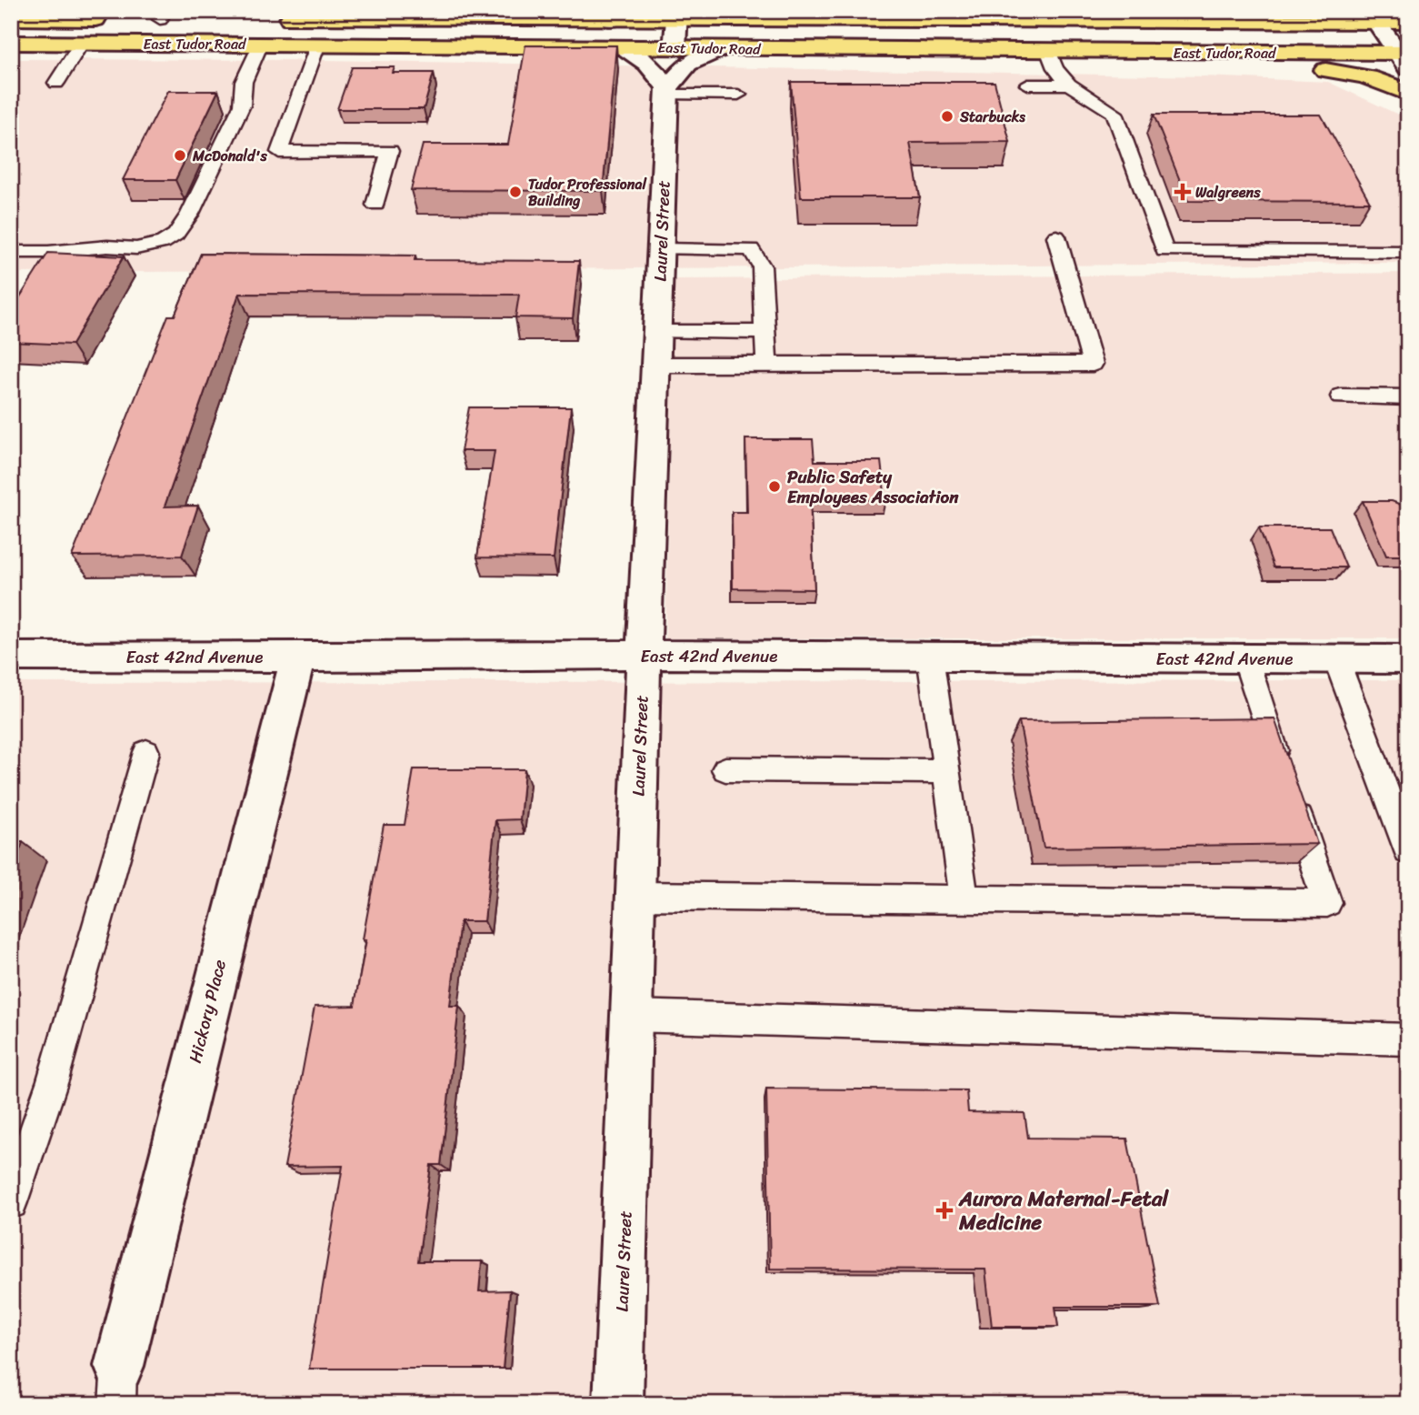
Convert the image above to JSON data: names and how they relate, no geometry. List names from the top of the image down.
{
  "streets": {
    "main road": ["East Tudor Road"],
    "street": ["Laurel Street", "East 42nd Avenue", "Hickory Place"]
  },
  "crossings": [
    ["Laurel Street", "East 42nd Avenue"],
    ["East 42nd Avenue", "Hickory Place"]
  ],
  "places": {
    "other": [
      "Starbucks",
      "McDonald's",
      "Tudor Professional Building",
      "Public Safety Employees Association"
    ],
    "health": ["Walgreens", "Aurora Maternal-Fetal Medicine"]
  }
}
